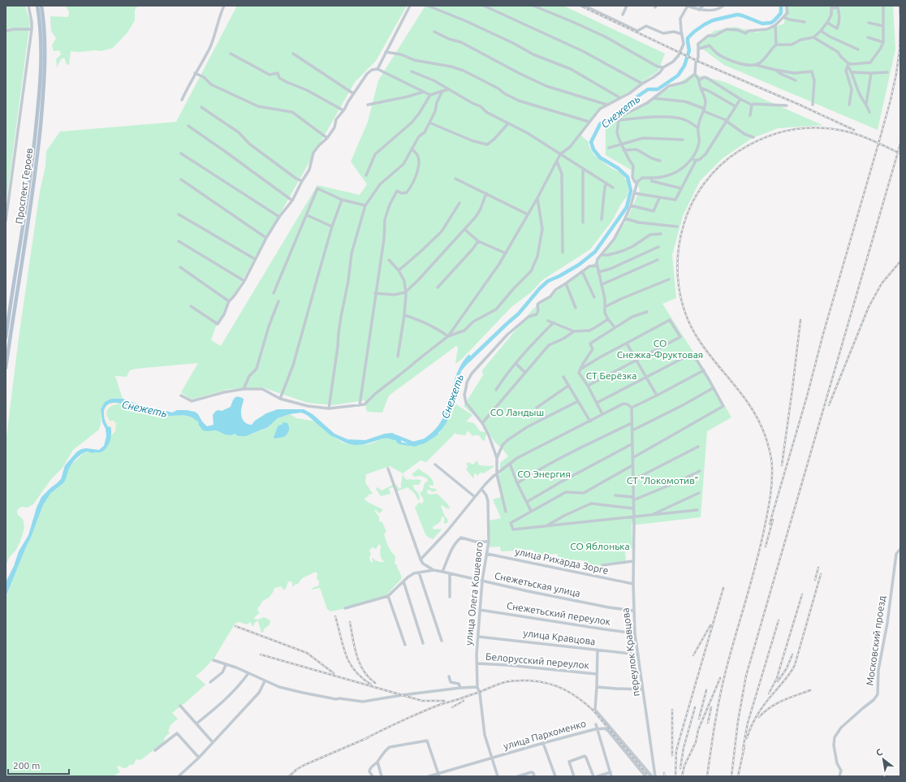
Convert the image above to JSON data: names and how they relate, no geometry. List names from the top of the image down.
{
  "streets": {
    "main road": ["Проспект Героев"],
    "street": [
      "улица Рихарда Зорге",
      "Снежетьская улица",
      "улица Олега Кошевого",
      "Снежетьский переулок",
      "улица Кравцова",
      "Московский проезд",
      "переулок Кравцова",
      "Белорусский переулок",
      "улица Пархоменко"
    ]
  },
  "crossings": [
    ["улица Рихарда Зорге", "улица Олега Кошевого"],
    ["улица Рихарда Зорге", "переулок Кравцова"],
    ["Снежетьская улица", "улица Олега Кошевого"],
    ["Снежетьская улица", "переулок Кравцова"],
    ["улица Олега Кошевого", "Снежетьский переулок"],
    ["улица Олега Кошевого", "улица Кравцова"],
    ["улица Олега Кошевого", "Белорусский переулок"],
    ["улица Олега Кошевого", "улица Пархоменко"],
    ["Снежетьский переулок", "переулок Кравцова"],
    ["улица Кравцова", "переулок Кравцова"]
  ],
  "water": ["Снежеть"],
  "parks": [
    "СО Снежка-Фруктовая",
    "СТ Берёзка",
    "СО Ландыш",
    "СО Энергия",
    "СТ \"Локомотив\"",
    "СО Яблонька"
  ],
  "scale_bar": "200 m",
  "north": "top left"
}
